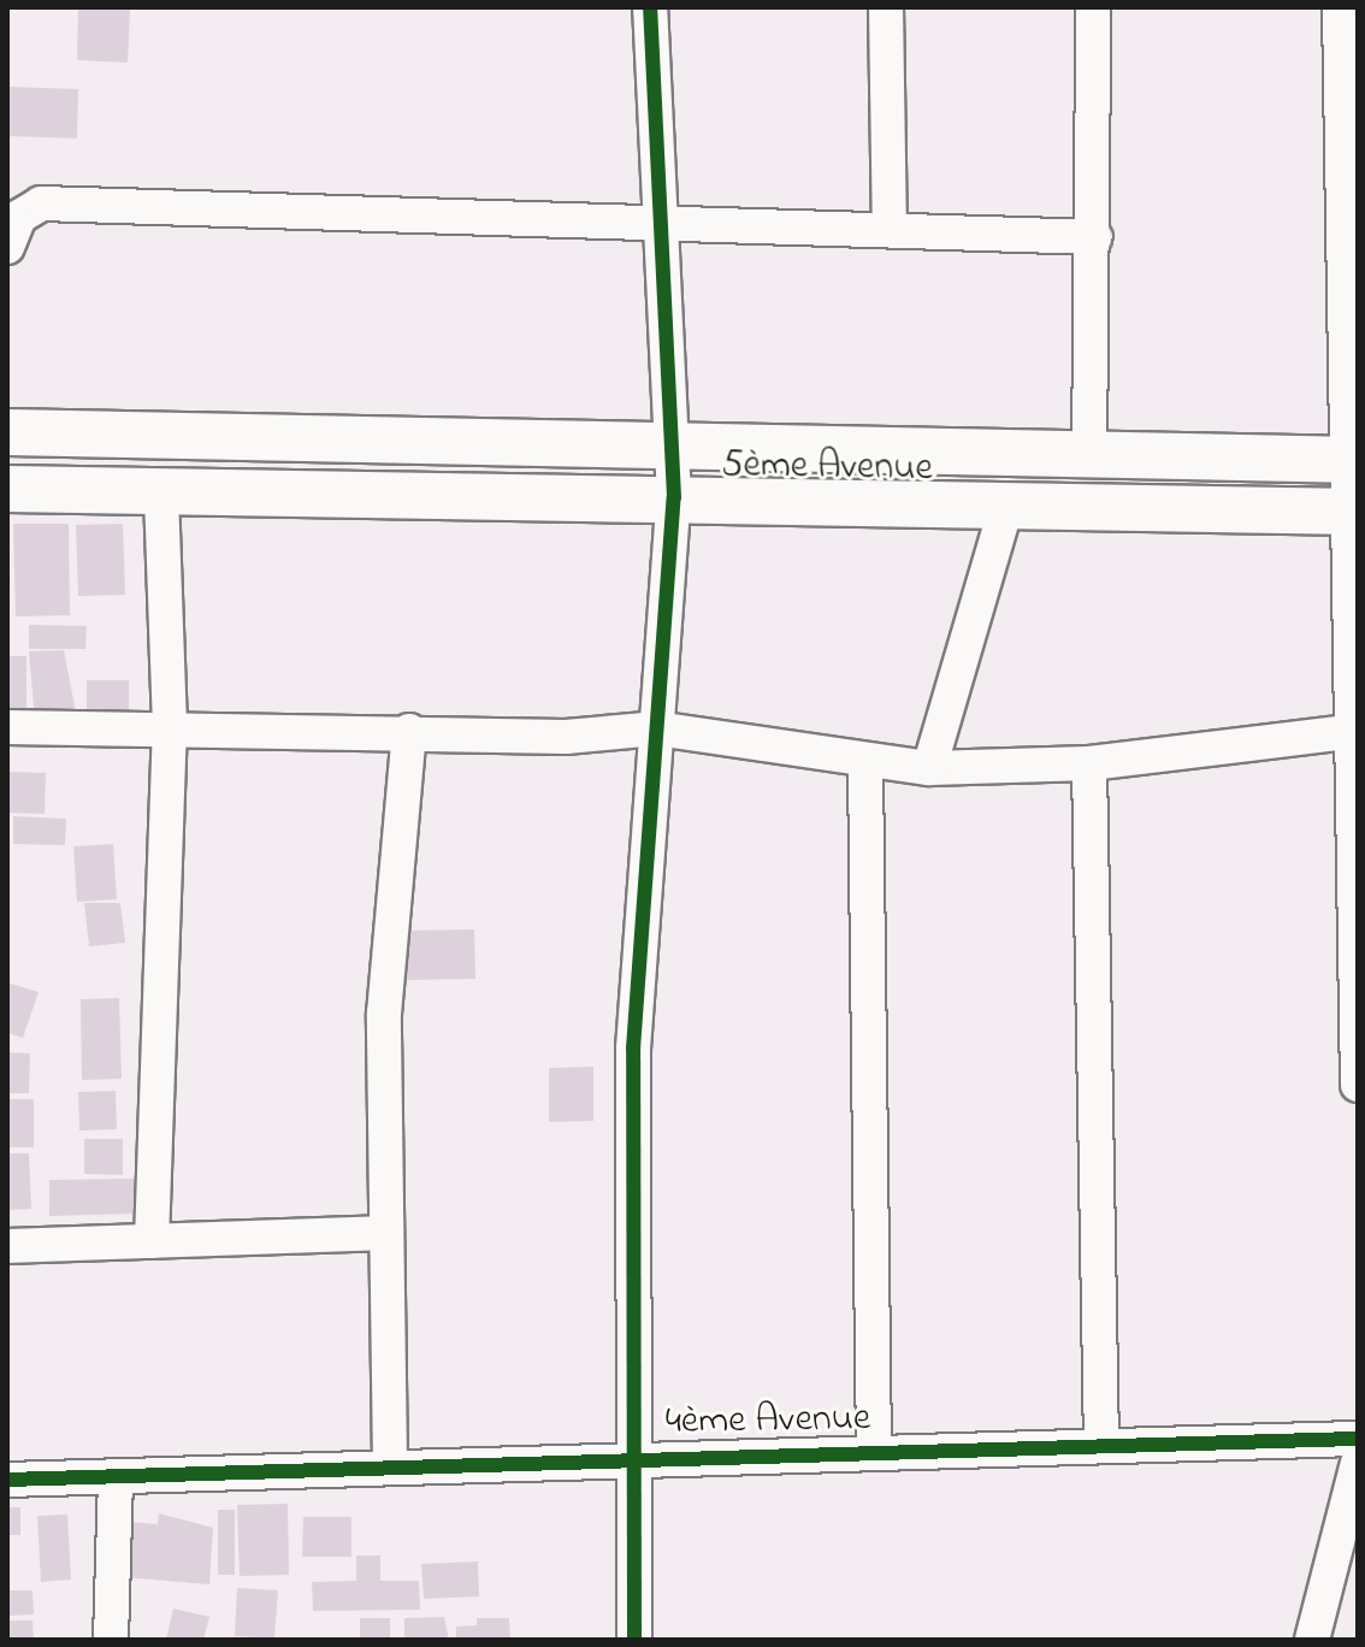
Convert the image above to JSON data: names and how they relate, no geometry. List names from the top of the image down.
{
  "streets": {
    "street": ["5ème Avenue", "4ème Avenue"]
  }
}
